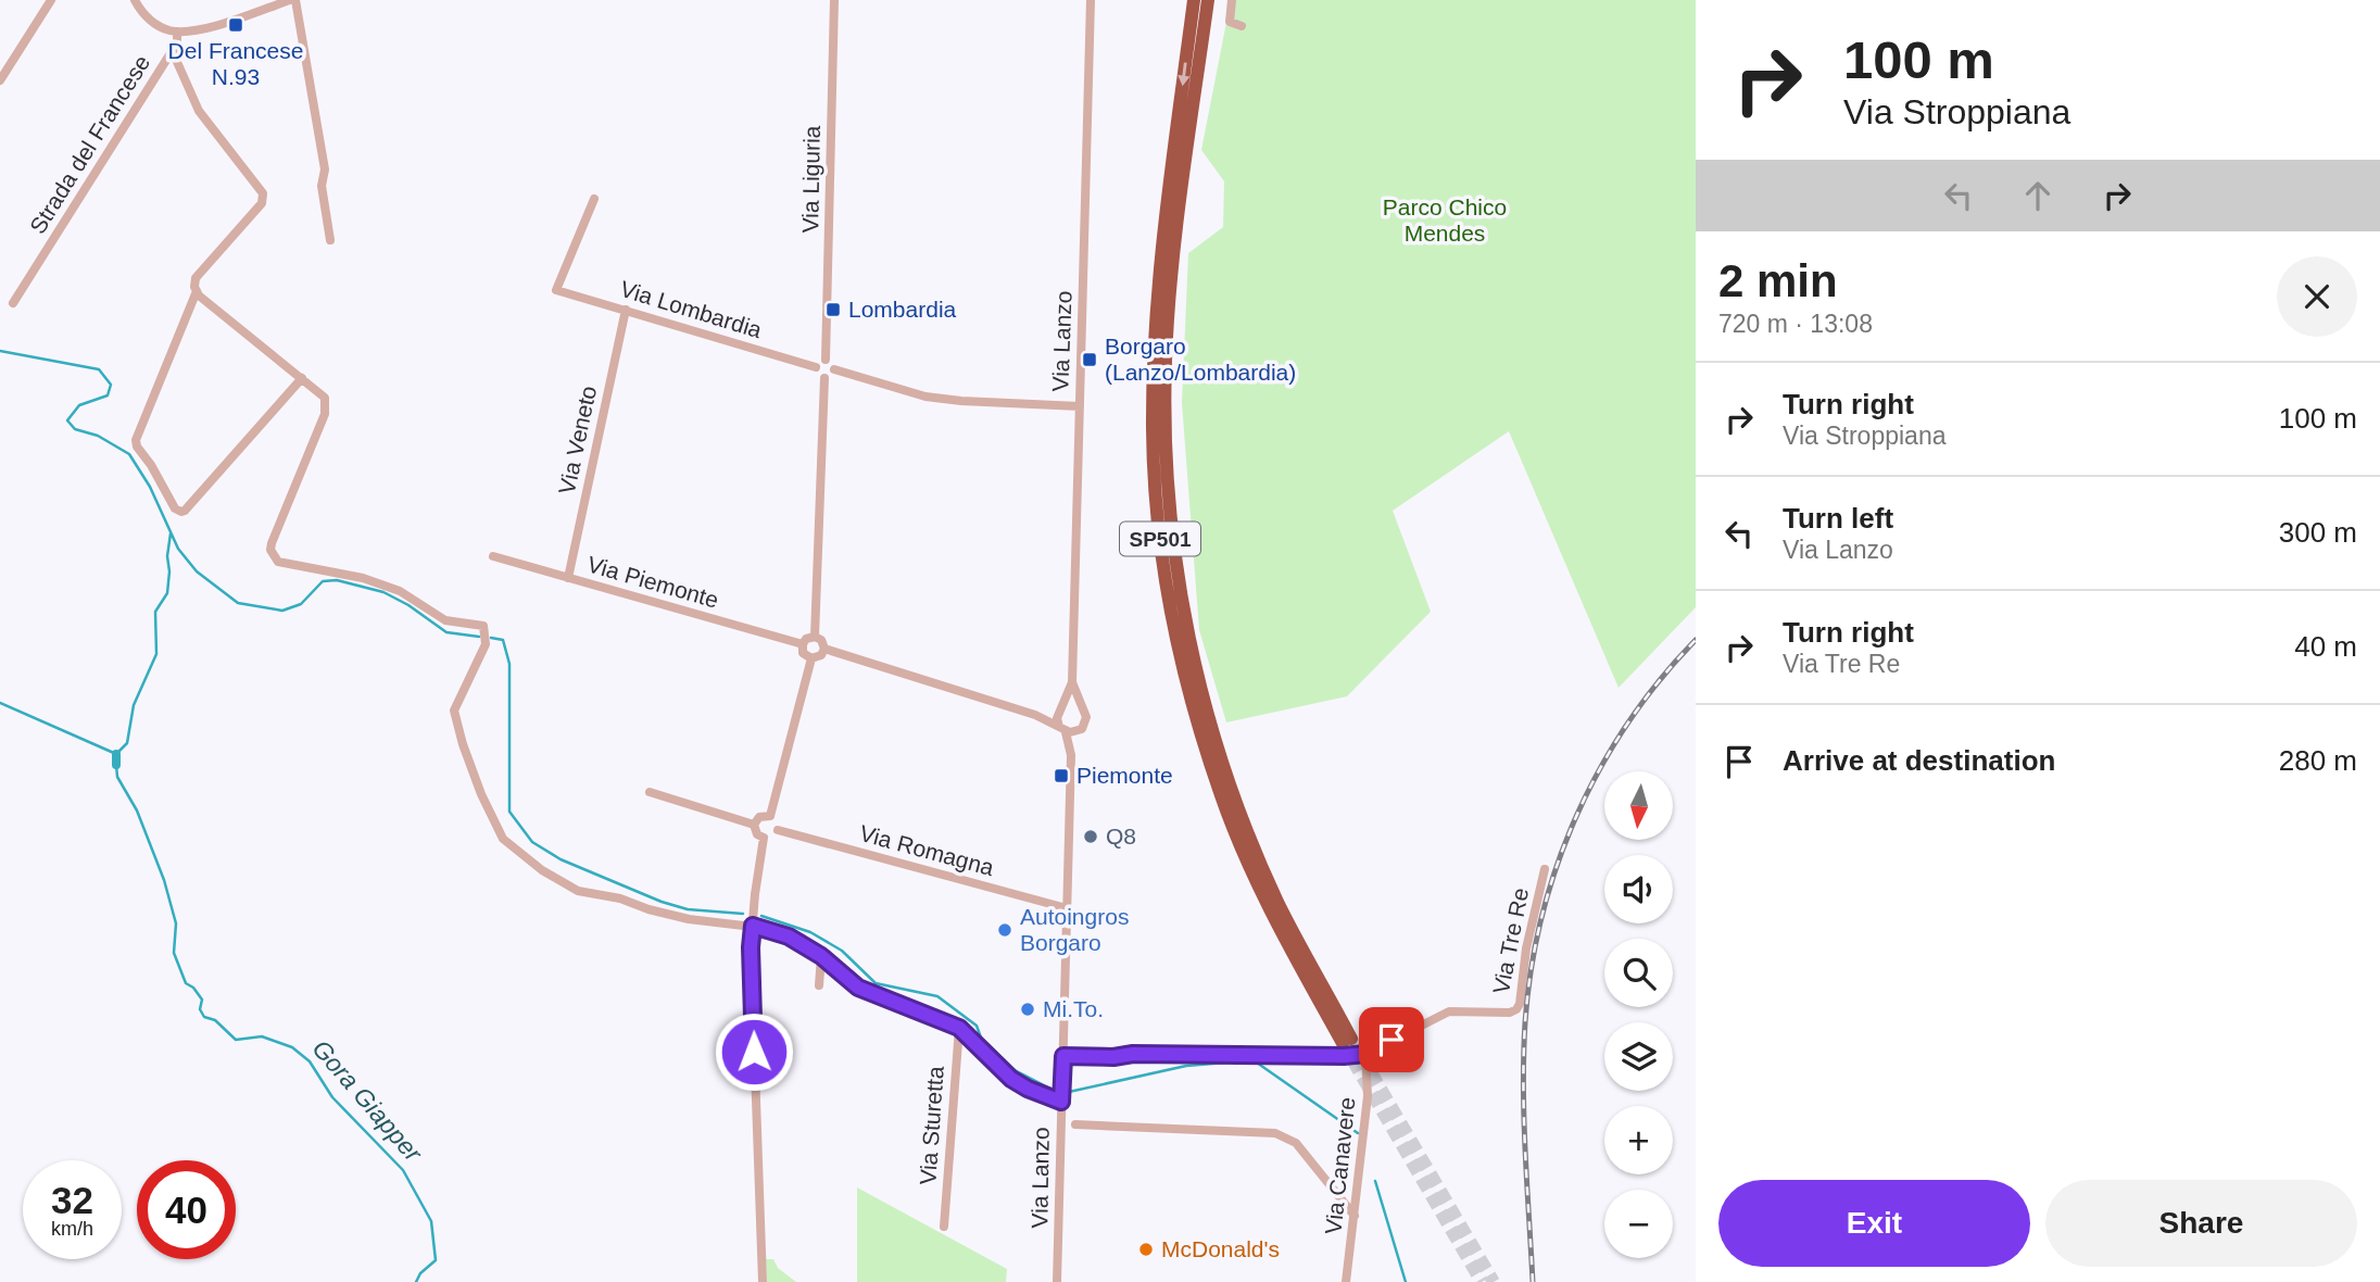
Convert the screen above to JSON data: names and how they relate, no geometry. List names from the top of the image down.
{
  "streets": {
    "highway": ["SP501"],
    "street": [
      "Strada del Francese",
      "Via Liguria",
      "Via Lombardia",
      "Via Lanzo",
      "Via Veneto",
      "Via Piemonte",
      "Via Romagna",
      "Via Tre Re",
      "Via Sturetta",
      "Via Canavere"
    ]
  },
  "crossings": [
    ["Via Liguria", "Via Lombardia"],
    ["Via Lombardia", "Via Veneto"],
    ["Via Lanzo", "Via Romagna"],
    ["Via Lanzo", "Via Tre Re"],
    ["Via Veneto", "Via Piemonte"],
    ["Via Tre Re", "Via Canavere"]
  ],
  "water": ["Gora Giapper"],
  "parks": ["Parco Chico Mendes"],
  "places": {
    "transit": [
      "Del Francese N.93",
      "Lombardia",
      "Borgaro (Lanzo/Lombardia)",
      "Piemonte"
    ],
    "other": [
      "Q8",
      "Autoingros Borgaro",
      "Mi.To.",
      "McDonald's"
    ]
  },
  "north": "bottom",
  "page": {
    "turn": ["100 m", "Via Stroppiana"],
    "heading": ["2 min", "720 m · 13:08"],
    "list": [
      {
        "name": "Turn right",
        "note": "Via Stroppiana",
        "value": "100 m"
      },
      {
        "name": "Turn left",
        "note": "Via Lanzo",
        "value": "300 m"
      },
      {
        "name": "Turn right",
        "note": "Via Tre Re",
        "value": "40 m"
      },
      {
        "name": "Arrive at destination",
        "value": "280 m"
      }
    ],
    "map_buttons": ["+", "−"],
    "speed": "32 km/h",
    "limit": "40",
    "buttons": ["Exit", "Share"]
  }
}
